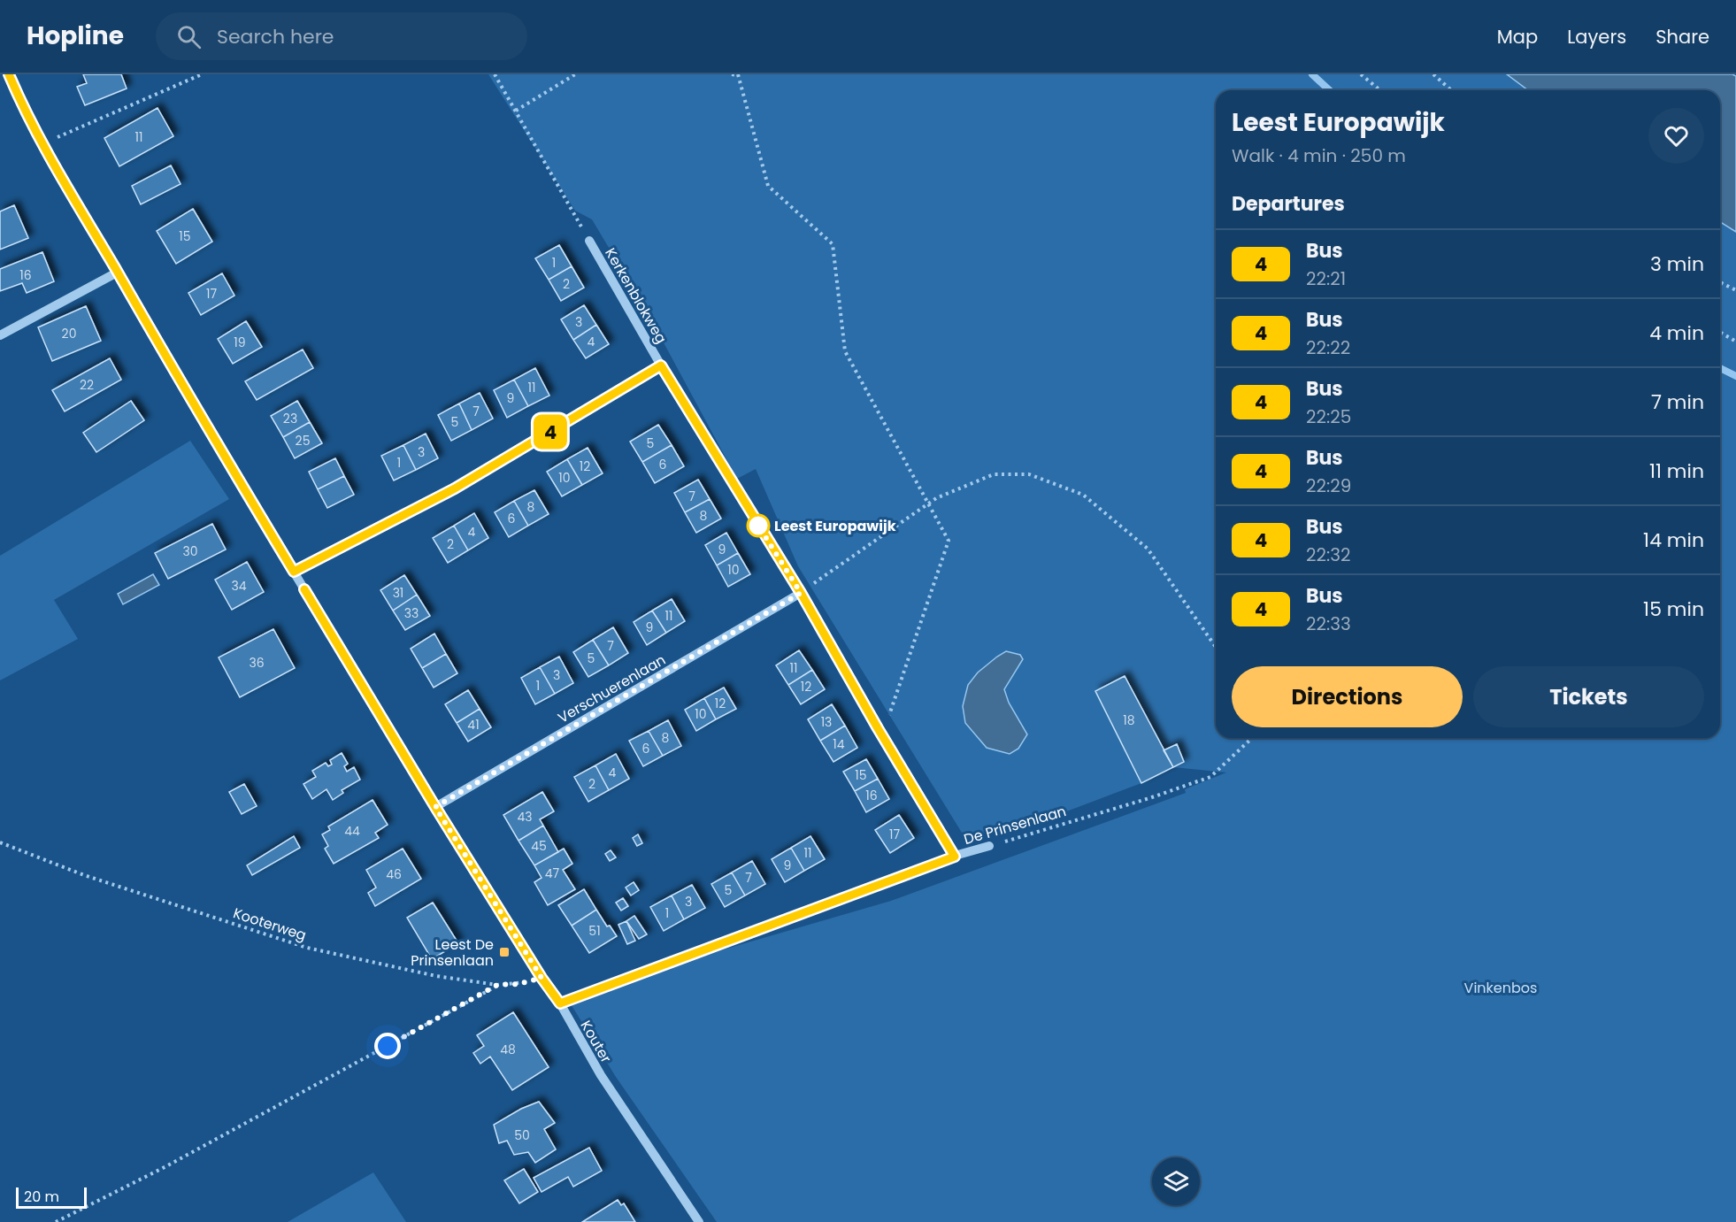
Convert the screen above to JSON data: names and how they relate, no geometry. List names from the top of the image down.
{
  "streets": {
    "street": [
      "Kerkenblokweg",
      "Verschuerenlaan",
      "De Prinsenlaan",
      "Kouter"
    ],
    "path": ["Kooterweg"]
  },
  "crossings": [
    ["Kerkenblokweg", "Verschuerenlaan"],
    ["Kerkenblokweg", "De Prinsenlaan"],
    ["Verschuerenlaan", "Kouter"],
    ["De Prinsenlaan", "Kouter"],
    ["Kooterweg", "Kouter"]
  ],
  "parks": ["Vinkenbos"],
  "places": {
    "other": ["Leest Europawijk"],
    "transit": ["Leest De Prinsenlaan"]
  },
  "lines": ["bus line 4"],
  "house_numbers": [
    "11",
    "15",
    "1",
    "16",
    "2",
    "17",
    "3",
    "20",
    "4",
    "19",
    "22",
    "11",
    "9",
    "7",
    "23",
    "5",
    "25",
    "5",
    "3",
    "1",
    "6",
    "12",
    "10",
    "7",
    "8",
    "8",
    "6",
    "4",
    "2",
    "9",
    "30",
    "10",
    "34",
    "31",
    "33",
    "11",
    "9",
    "7",
    "5",
    "36",
    "11",
    "3",
    "1",
    "12",
    "12",
    "10",
    "18",
    "13",
    "41",
    "8",
    "14",
    "6",
    "4",
    "15",
    "2",
    "16",
    "43",
    "44",
    "17",
    "45",
    "11",
    "9",
    "47",
    "46",
    "7",
    "5",
    "3",
    "1",
    "51",
    "48",
    "50"
  ],
  "scale_bar": "20 m",
  "page": {
    "header": "Hopline",
    "search": "Search here",
    "nav": ["Map", "Layers", "Share"],
    "on_map": "4",
    "heading": [
      ["Leest Europawijk", "Walk · 4 min · 250 m"],
      "Departures"
    ],
    "list": [
      {
        "mark": "4",
        "name": "Bus",
        "note": "22:21",
        "value": "3 min"
      },
      {
        "mark": "4",
        "name": "Bus",
        "note": "22:22",
        "value": "4 min"
      },
      {
        "mark": "4",
        "name": "Bus",
        "note": "22:25",
        "value": "7 min"
      },
      {
        "mark": "4",
        "name": "Bus",
        "note": "22:29",
        "value": "11 min"
      },
      {
        "mark": "4",
        "name": "Bus",
        "note": "22:32",
        "value": "14 min"
      },
      {
        "mark": "4",
        "name": "Bus",
        "note": "22:33",
        "value": "15 min"
      }
    ],
    "buttons": ["Directions", "Tickets"],
    "scale": "20 m"
  }
}
